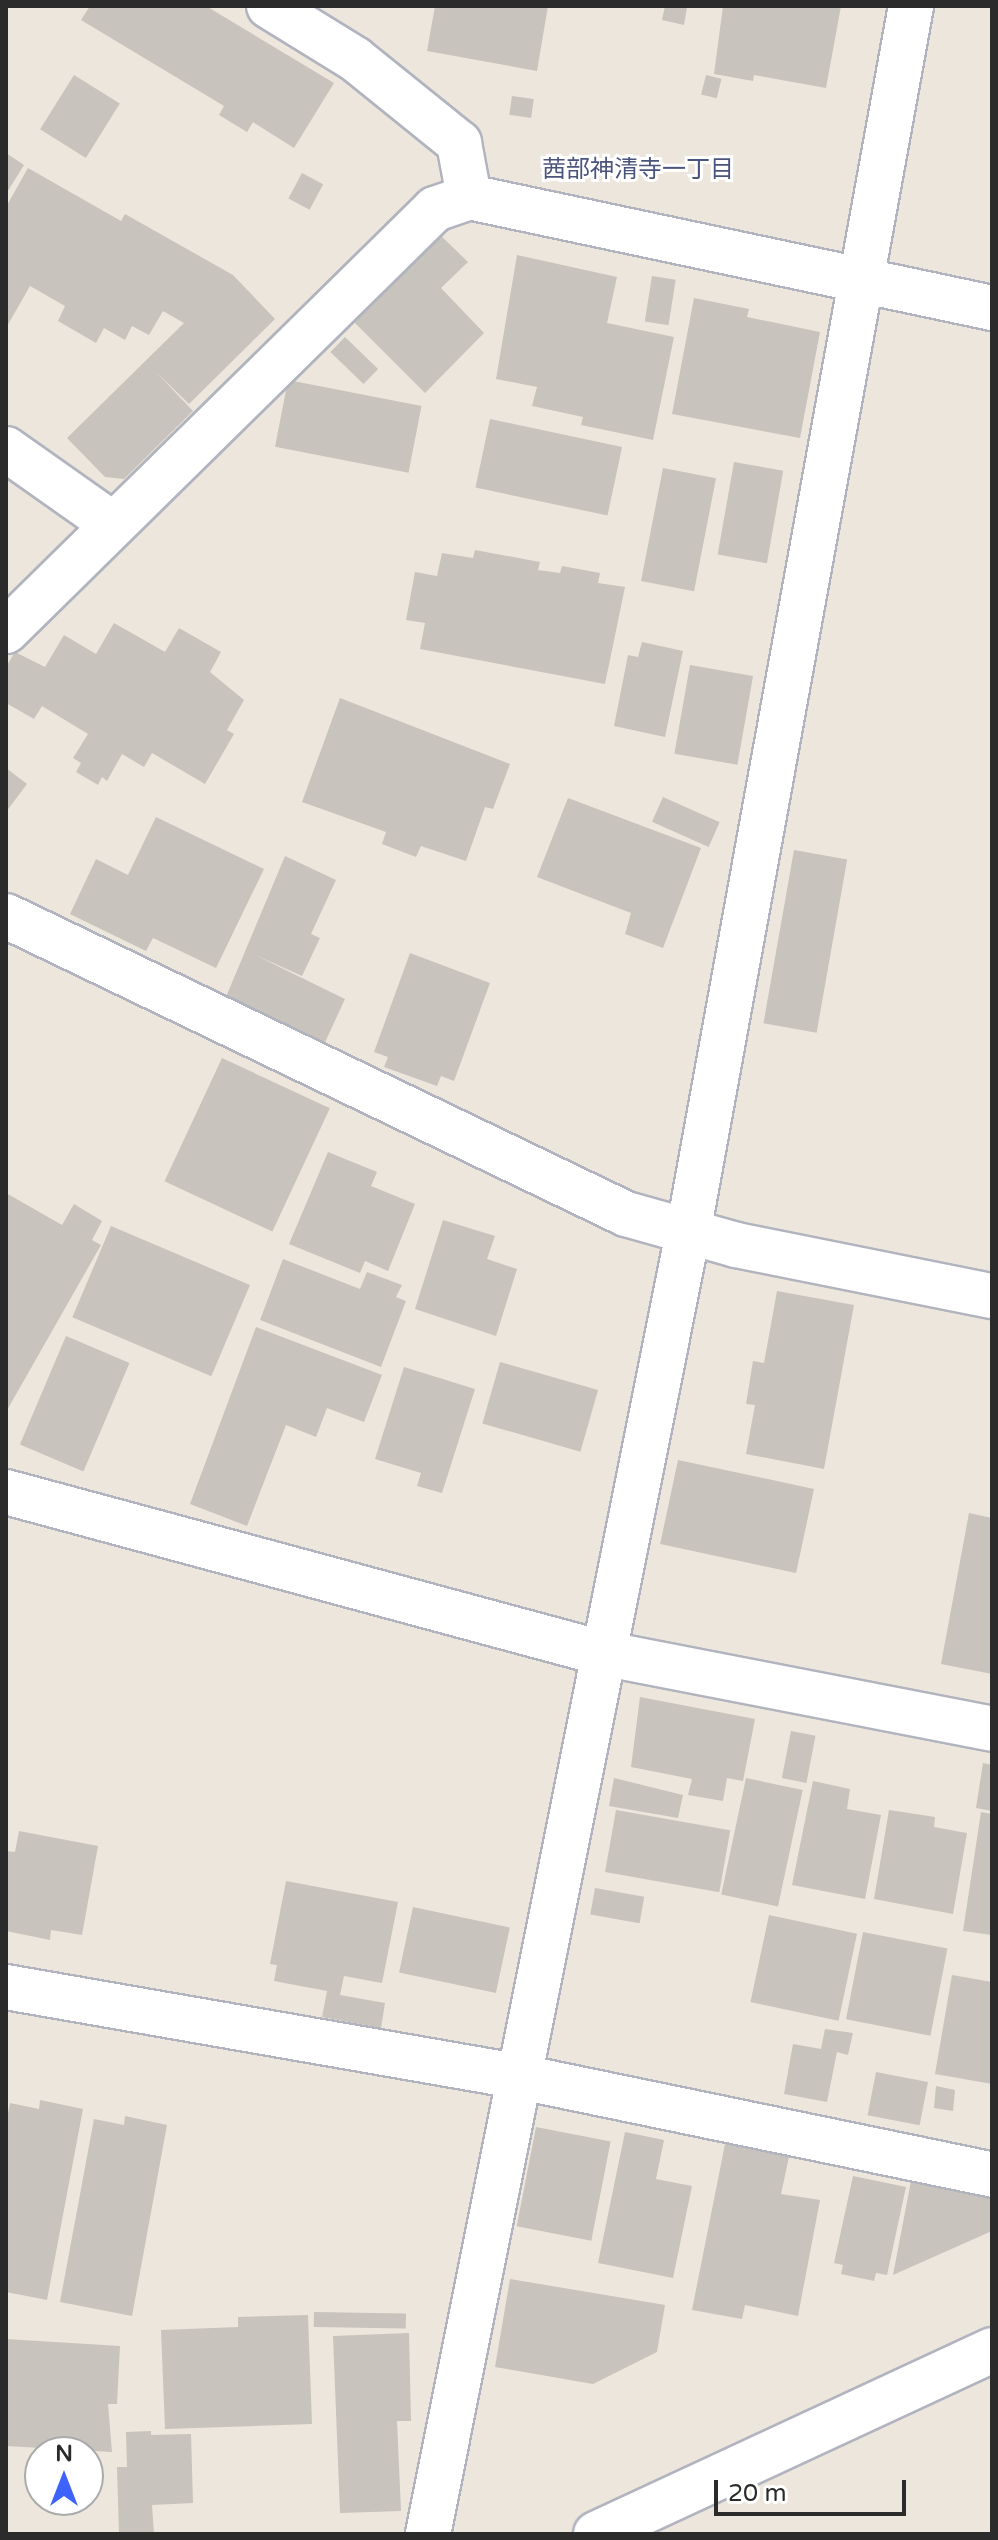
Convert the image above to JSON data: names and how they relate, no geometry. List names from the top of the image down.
{
  "districts": ["茜部神清寺一丁目"],
  "scale_bar": "20 m",
  "north": "top"
}
